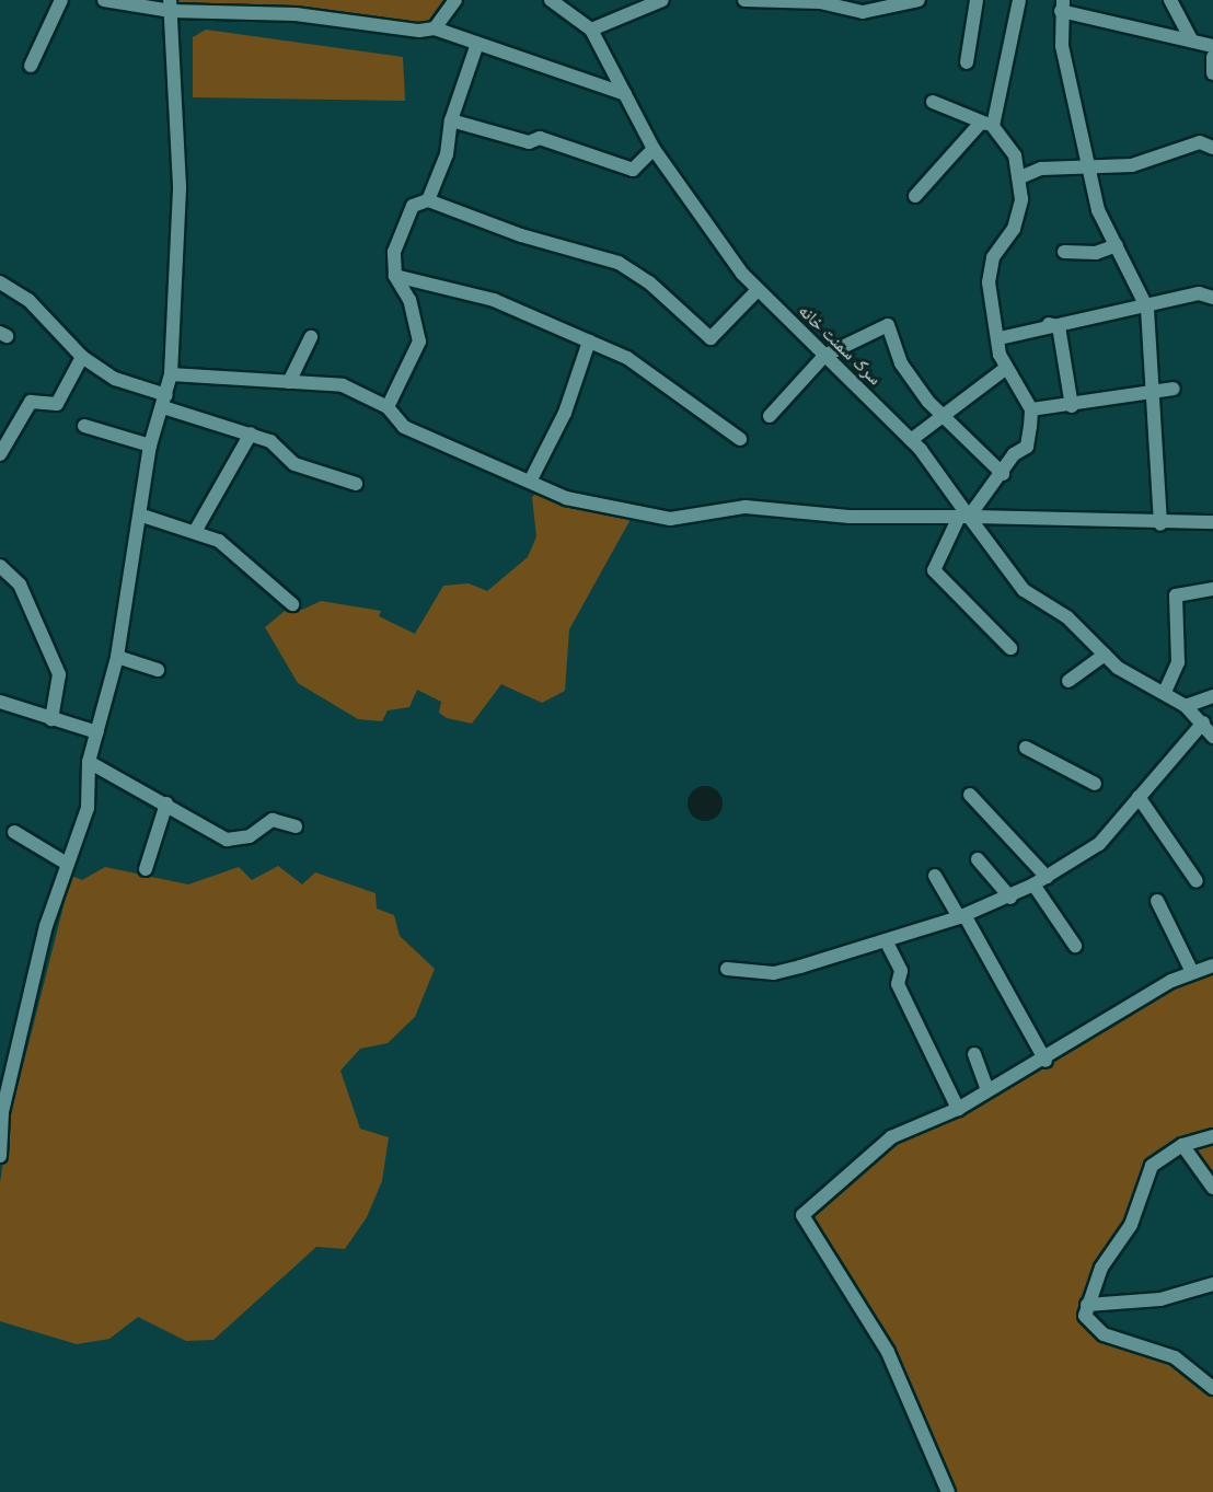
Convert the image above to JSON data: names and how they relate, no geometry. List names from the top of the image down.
{
  "streets": {
    "street": ["سرک سمنت خانه"]
  }
}
